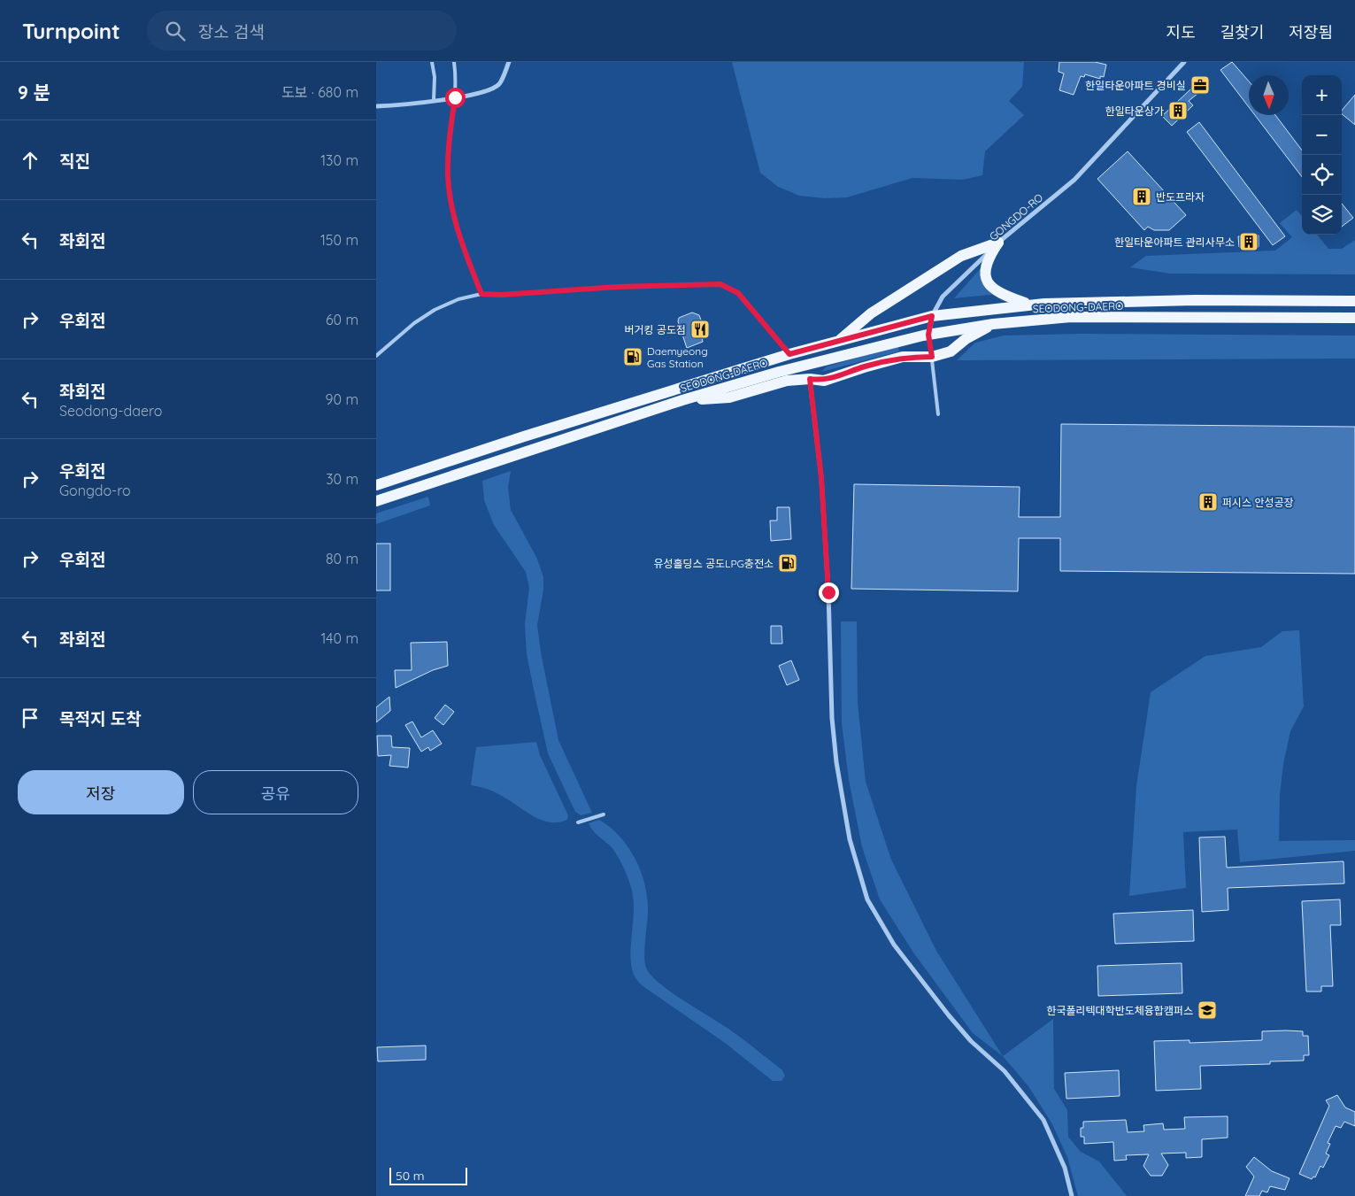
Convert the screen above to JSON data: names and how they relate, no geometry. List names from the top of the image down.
{
  "streets": {
    "main road": ["SEODONG-DAERO"],
    "street": ["GONGDO-RO"]
  },
  "crossings": [
    ["GONGDO-RO", "SEODONG-DAERO"]
  ],
  "places": {
    "office": ["한일타운아파트 경비실"],
    "building": [
      "한일타운상가",
      "반도프라자",
      "한일타운아파트 관리사무소",
      "퍼시스 안성공장"
    ],
    "restaurant": ["버거킹 공도점"],
    "fuel station": ["Daemyeong Gas Station", "유성홀딩스 공도LPG충전소"],
    "school or university": ["한국폴리텍대학반도체융합캠퍼스"]
  },
  "scale_bar": "50 m",
  "north": "bottom",
  "page": {
    "header": "Turnpoint",
    "search": "장소 검색",
    "nav": ["지도", "길찾기", "저장됨"],
    "heading": ["9 분", "도보 · 680 m"],
    "map_buttons": ["+", "−"],
    "list": [
      ["직진", "130 m"],
      ["좌회전", "150 m"],
      ["우회전", "60 m"],
      ["좌회전", "Seodong-daero", "90 m"],
      ["우회전", "Gongdo-ro", "30 m"],
      ["우회전", "80 m"],
      ["좌회전", "140 m"],
      "목적지 도착"
    ],
    "buttons": ["저장", "공유"],
    "scale": "50 m"
  }
}
